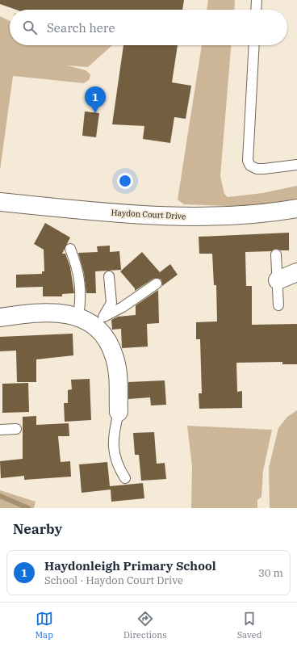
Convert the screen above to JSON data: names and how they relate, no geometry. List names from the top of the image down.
{
  "streets": {
    "street": ["Haydon Court Drive"]
  },
  "page": {
    "search": "Search here",
    "pins": "1",
    "heading": "Nearby",
    "list": [
      {
        "mark": "1",
        "name": "Haydonleigh Primary School",
        "note": "School · Haydon Court Drive",
        "value": "30 m"
      }
    ],
    "nav": ["Map", "Directions", "Saved"]
  }
}
